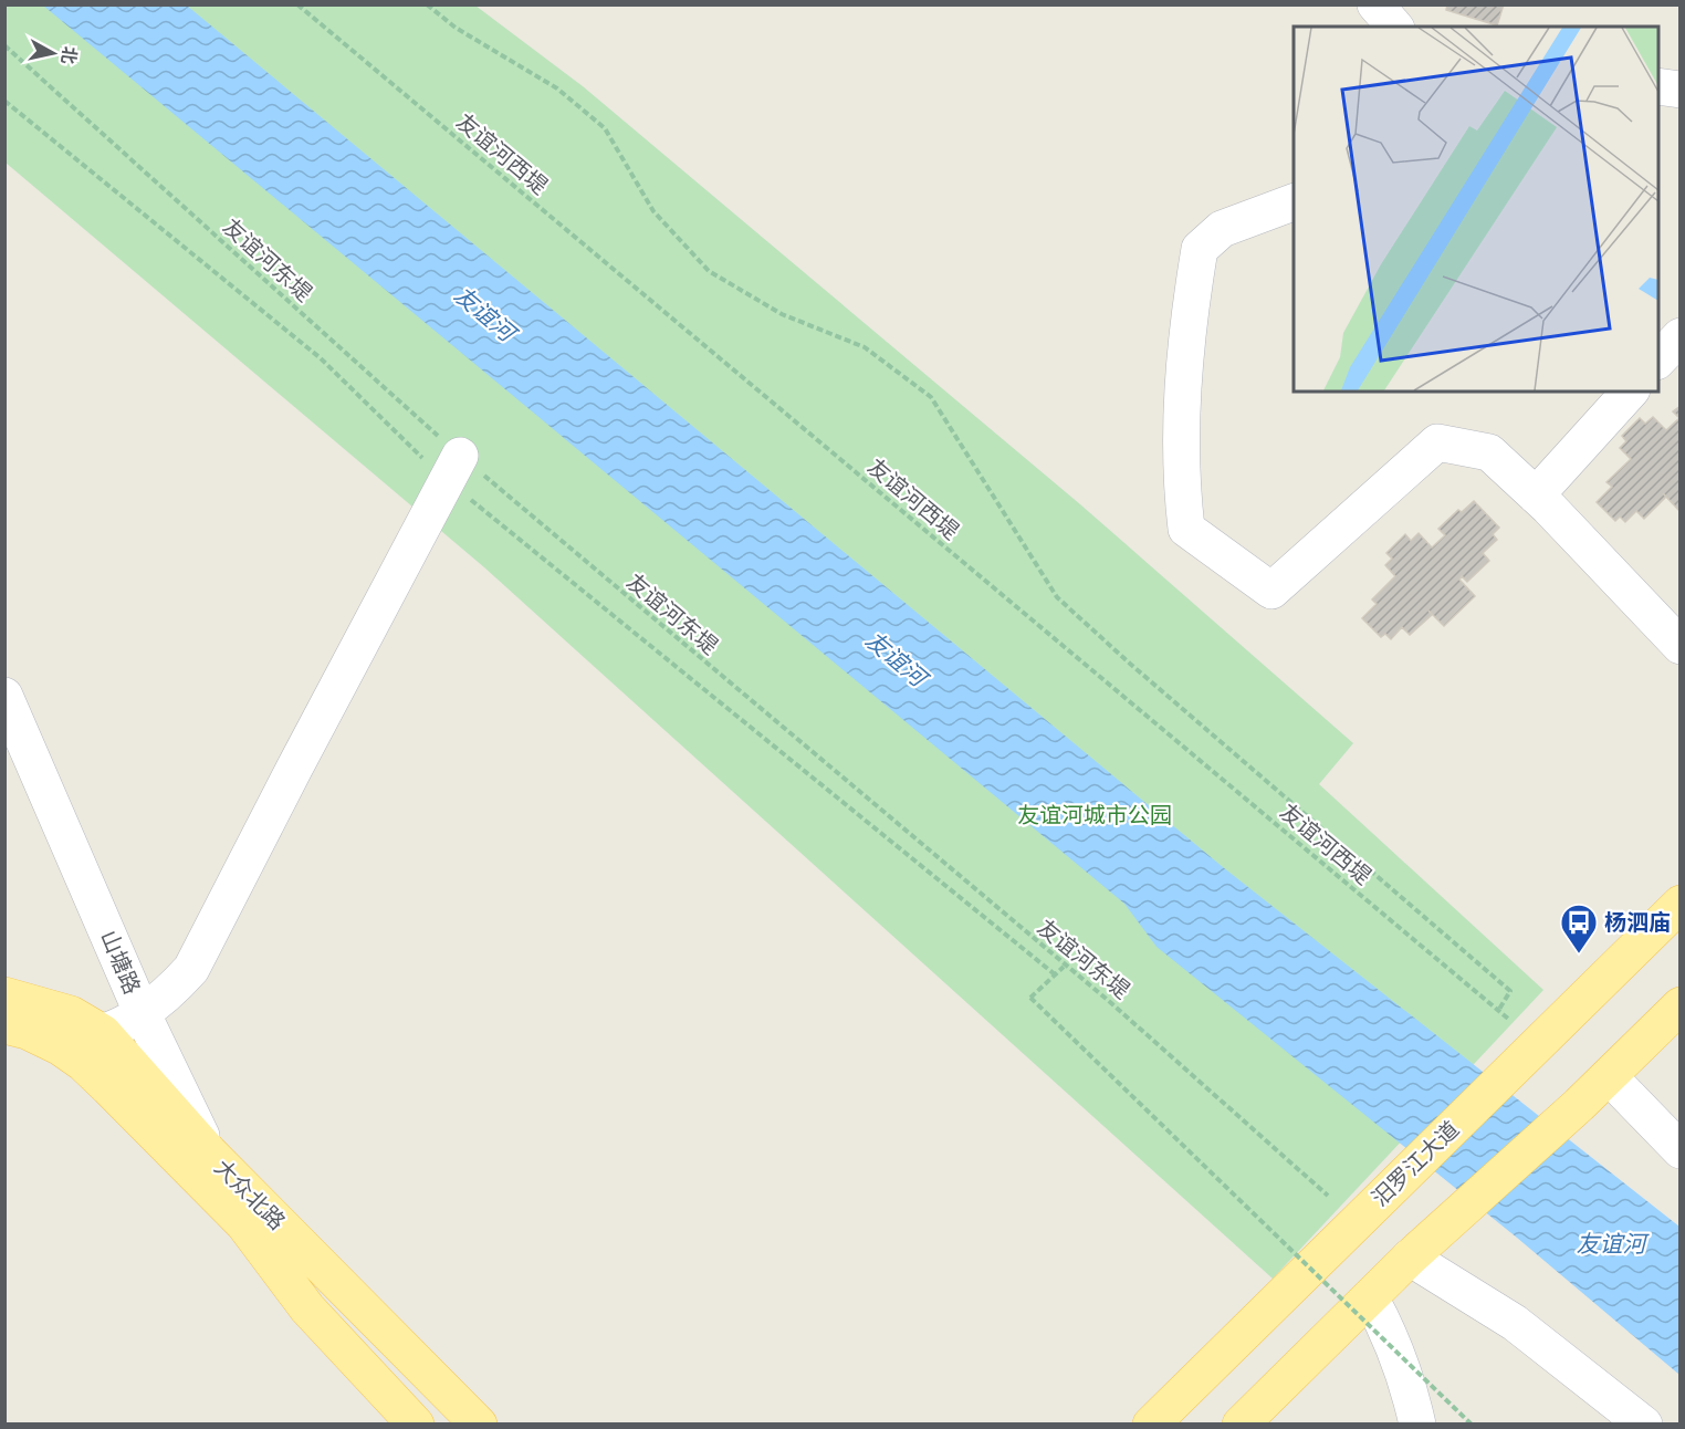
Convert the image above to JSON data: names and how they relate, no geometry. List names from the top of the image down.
{
  "streets": {
    "main road": ["汨罗江大道", "大众北路"],
    "street": ["山塘路"],
    "path": ["友谊河西堤", "友谊河东堤"]
  },
  "crossings": [
    ["山塘路", "大众北路"]
  ],
  "water": ["友谊河"],
  "parks": ["友谊河城市公园"],
  "places": {
    "bus stop": ["杨泗庙"]
  },
  "north": "right"
}
